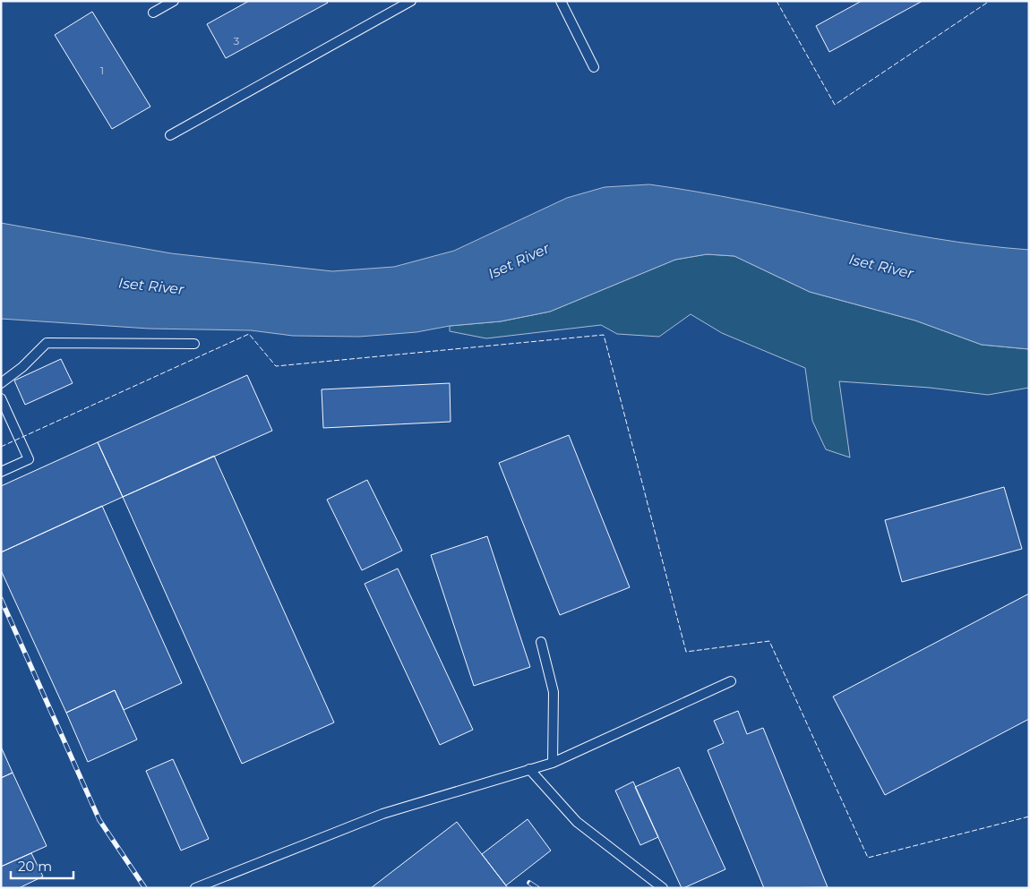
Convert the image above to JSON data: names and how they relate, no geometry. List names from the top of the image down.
{
  "water": ["Iset River"],
  "house_numbers": ["3", "1"],
  "scale_bar": "20 m"
}
